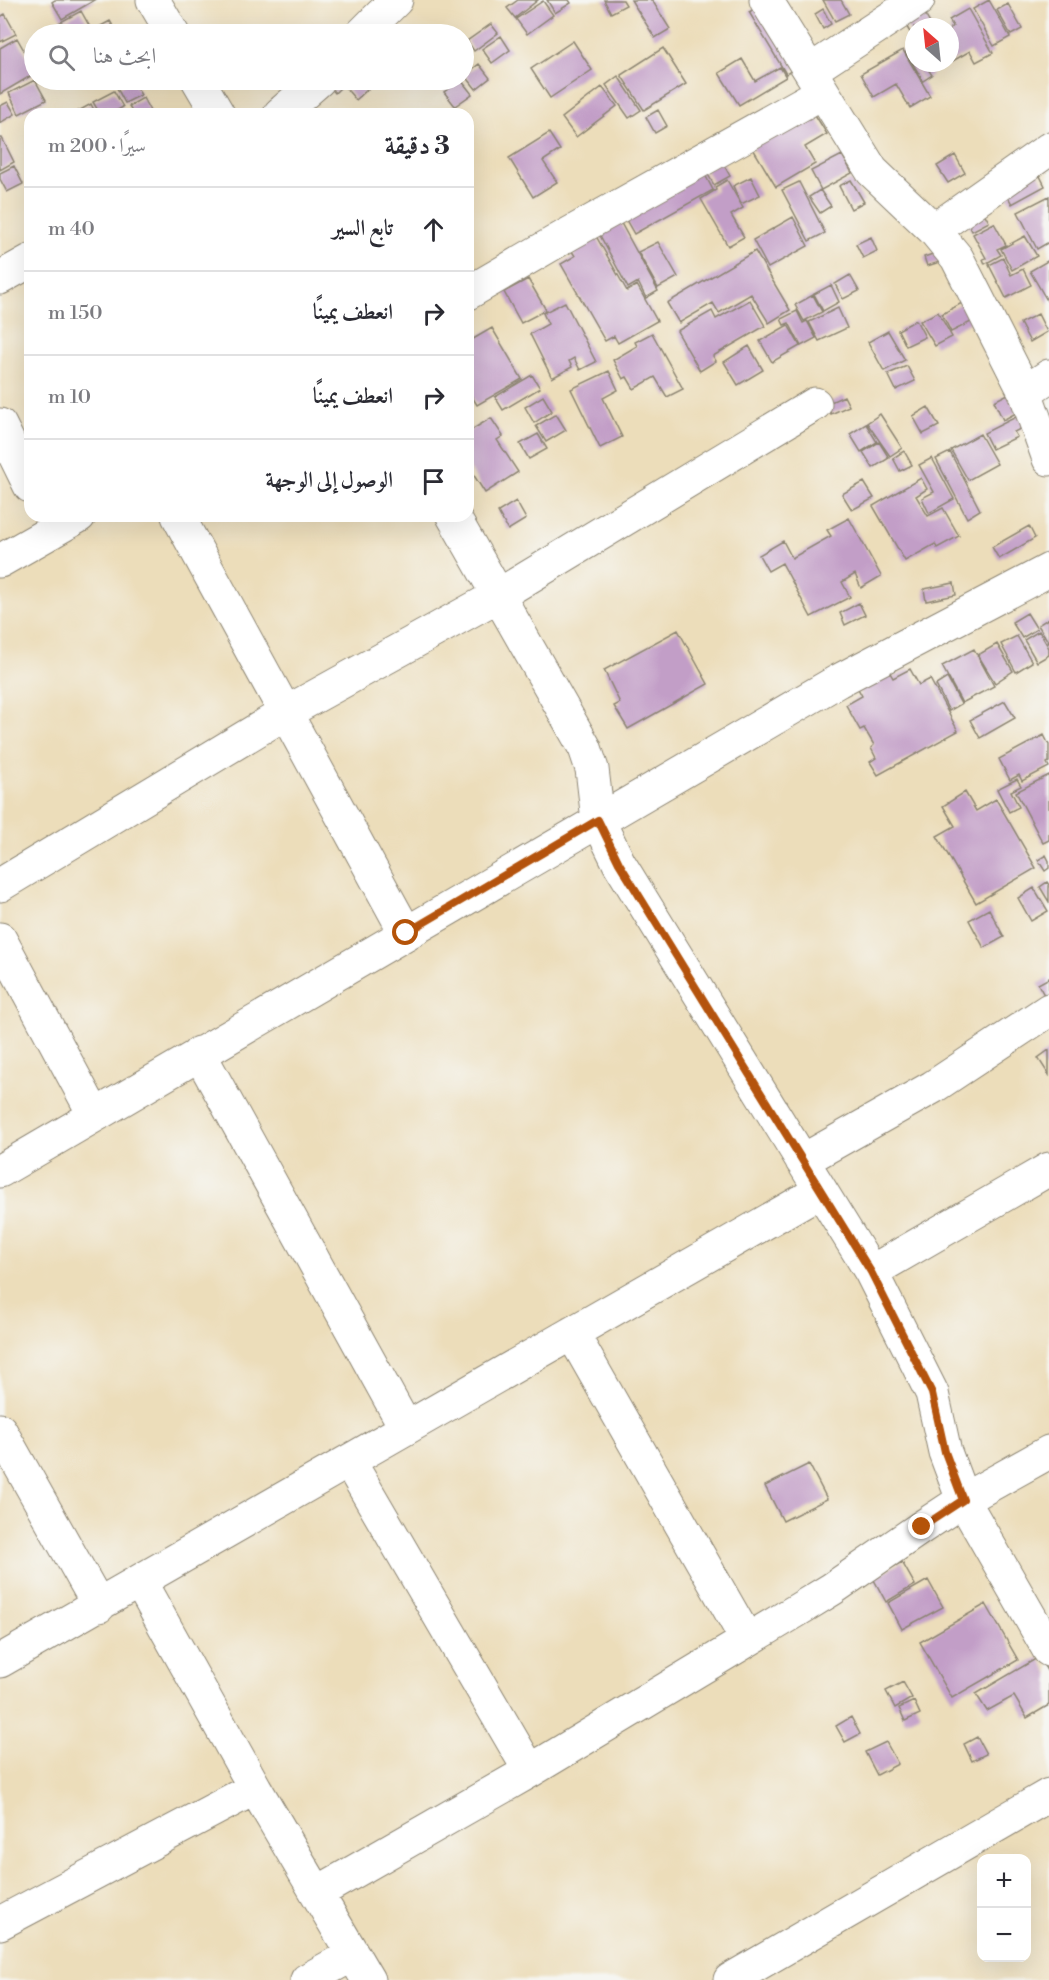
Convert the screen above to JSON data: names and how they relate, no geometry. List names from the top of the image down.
{
  "north": "top left",
  "page": {
    "search": "ابحث هنا",
    "heading": ["3 دقيقة", "سيرًا · 200 m"],
    "list": [
      ["تابع السير", "40 m"],
      ["انعطف يمينًا", "150 m"],
      ["انعطف يمينًا", "10 m"],
      "الوصول إلى الوجهة"
    ],
    "map_buttons": ["+", "−"]
  }
}
